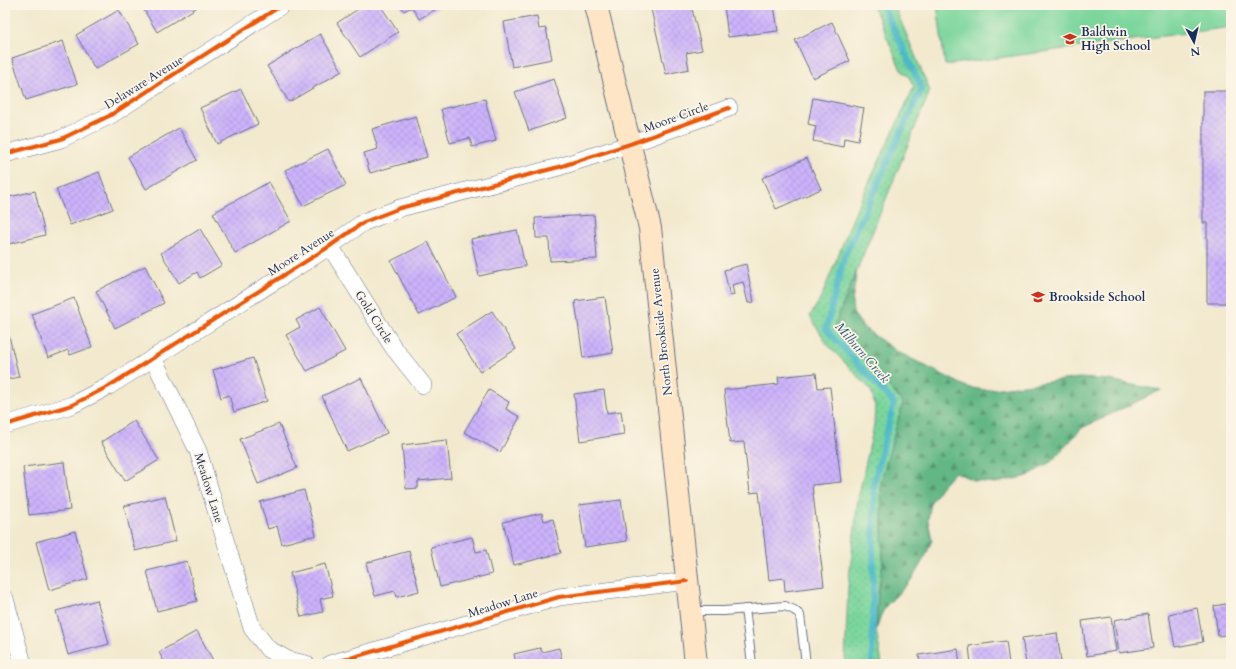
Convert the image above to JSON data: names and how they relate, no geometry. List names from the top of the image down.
{
  "streets": {
    "main road": ["North Brookside Avenue"],
    "street": [
      "Delaware Avenue",
      "Moore Circle",
      "Moore Avenue",
      "Gold Circle",
      "Meadow Lane"
    ]
  },
  "crossings": [
    ["Moore Circle", "Moore Avenue"],
    ["Moore Circle", "North Brookside Avenue"],
    ["Moore Avenue", "Gold Circle"],
    ["Moore Avenue", "North Brookside Avenue"],
    ["Moore Avenue", "Meadow Lane"],
    ["North Brookside Avenue", "Meadow Lane"]
  ],
  "water": ["Milburn Creek"],
  "places": {
    "school or university": ["Baldwin High School", "Brookside School"]
  },
  "north": "bottom"
}
